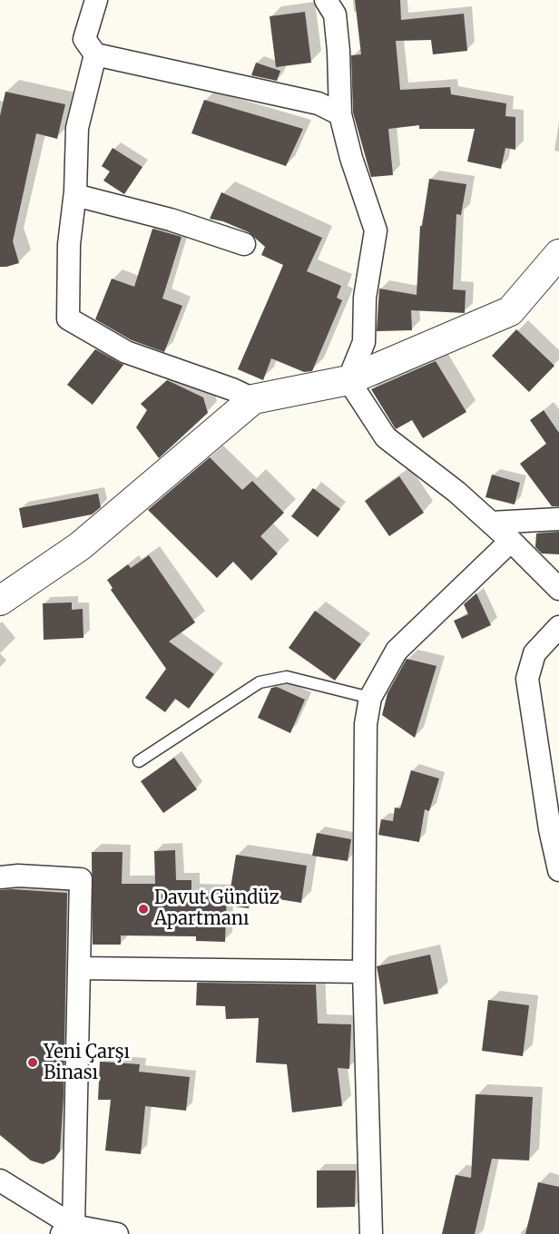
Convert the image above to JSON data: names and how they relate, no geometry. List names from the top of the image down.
{
  "places": ["Davut Gündüz Apartmanı", "Yeni Çarşı Binası"]
}
